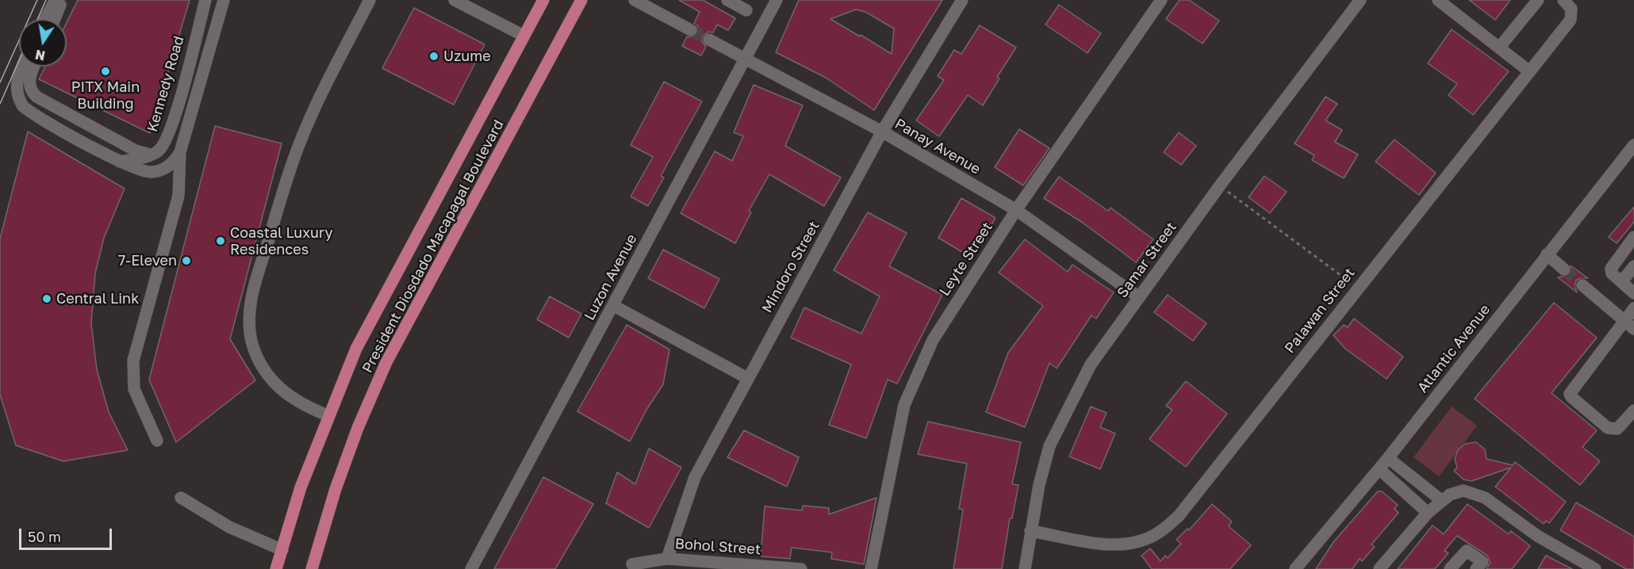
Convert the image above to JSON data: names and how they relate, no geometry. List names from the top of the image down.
{
  "streets": {
    "main road": ["President Diosdado Macapagal Boulevard"],
    "street": [
      "Kennedy Road",
      "Panay Avenue",
      "Leyte Street",
      "Samar Street",
      "Mindoro Street",
      "Luzon Avenue",
      "Palawan Street",
      "Atlantic Avenue",
      "Bohol Street"
    ]
  },
  "crossings": [
    ["Panay Avenue", "Leyte Street"],
    ["Panay Avenue", "Samar Street"],
    ["Panay Avenue", "Mindoro Street"],
    ["Panay Avenue", "Luzon Avenue"],
    ["Samar Street", "Palawan Street"],
    ["Mindoro Street", "Bohol Street"]
  ],
  "places": [
    "Uzume",
    "PITX Main Building",
    "Coastal Luxury Residences",
    "7-Eleven",
    "Central Link"
  ],
  "scale_bar": "50 m",
  "north": "bottom"
}
